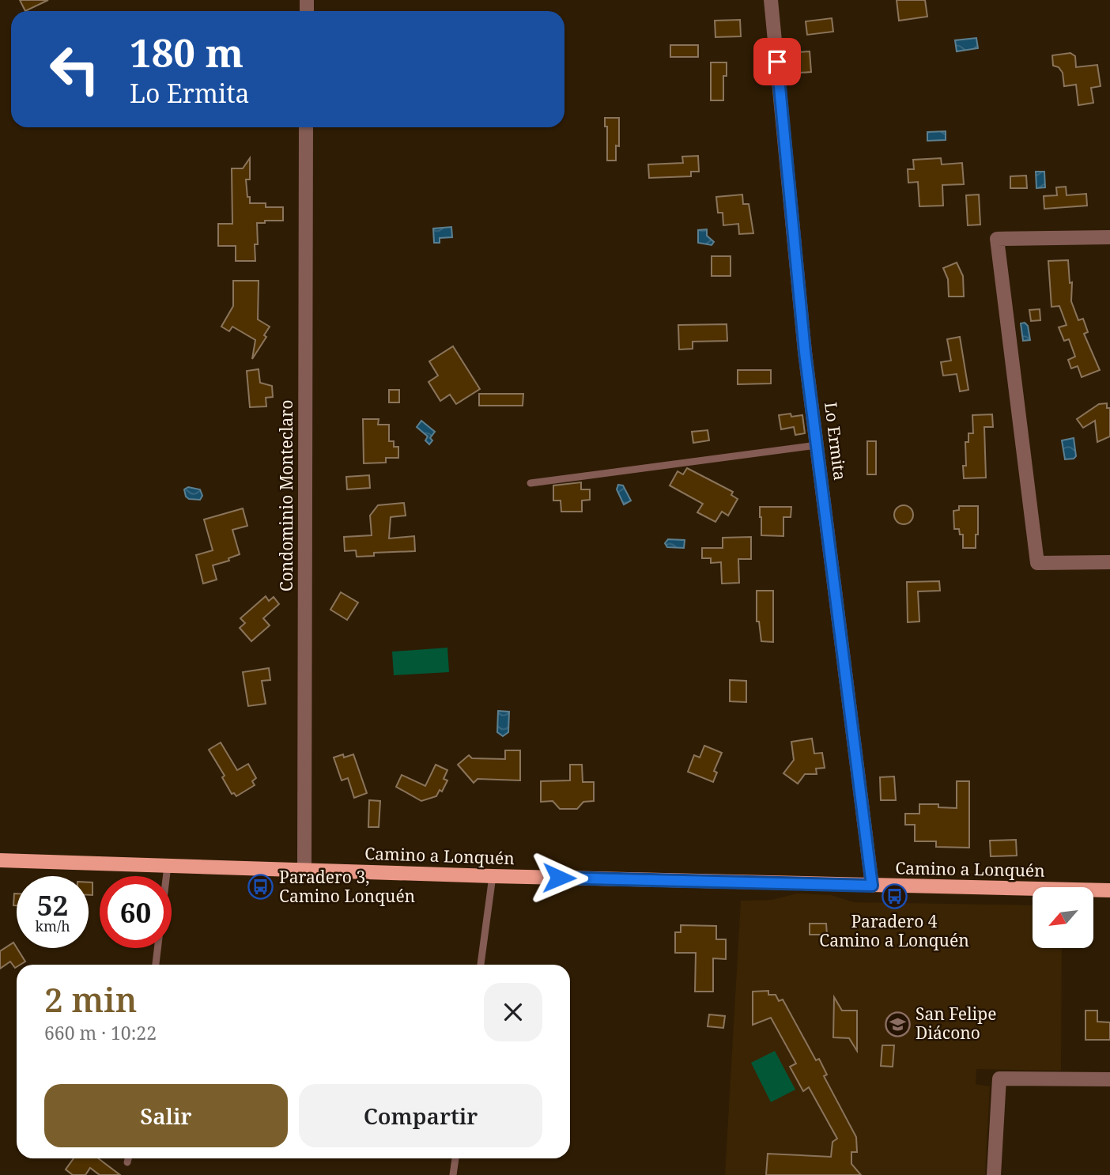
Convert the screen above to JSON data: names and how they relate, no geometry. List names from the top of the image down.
{
  "streets": {
    "main road": ["Camino a Lonquén"],
    "street": ["Lo Ermita", "Condominio Monteclaro"]
  },
  "crossings": [
    ["Lo Ermita", "Camino a Lonquén"],
    ["Condominio Monteclaro", "Camino a Lonquén"]
  ],
  "places": {
    "bus stop": ["Paradero 3, Camino Lonquén", "Paradero 4 Camino a Lonquén"],
    "school or university": ["San Felipe Diácono"]
  },
  "north": "bottom left",
  "page": {
    "turn": ["180 m", "Lo Ermita"],
    "speed": "52 km/h",
    "limit": "60",
    "heading": ["2 min", "660 m · 10:22"],
    "buttons": ["Salir", "Compartir"]
  }
}
